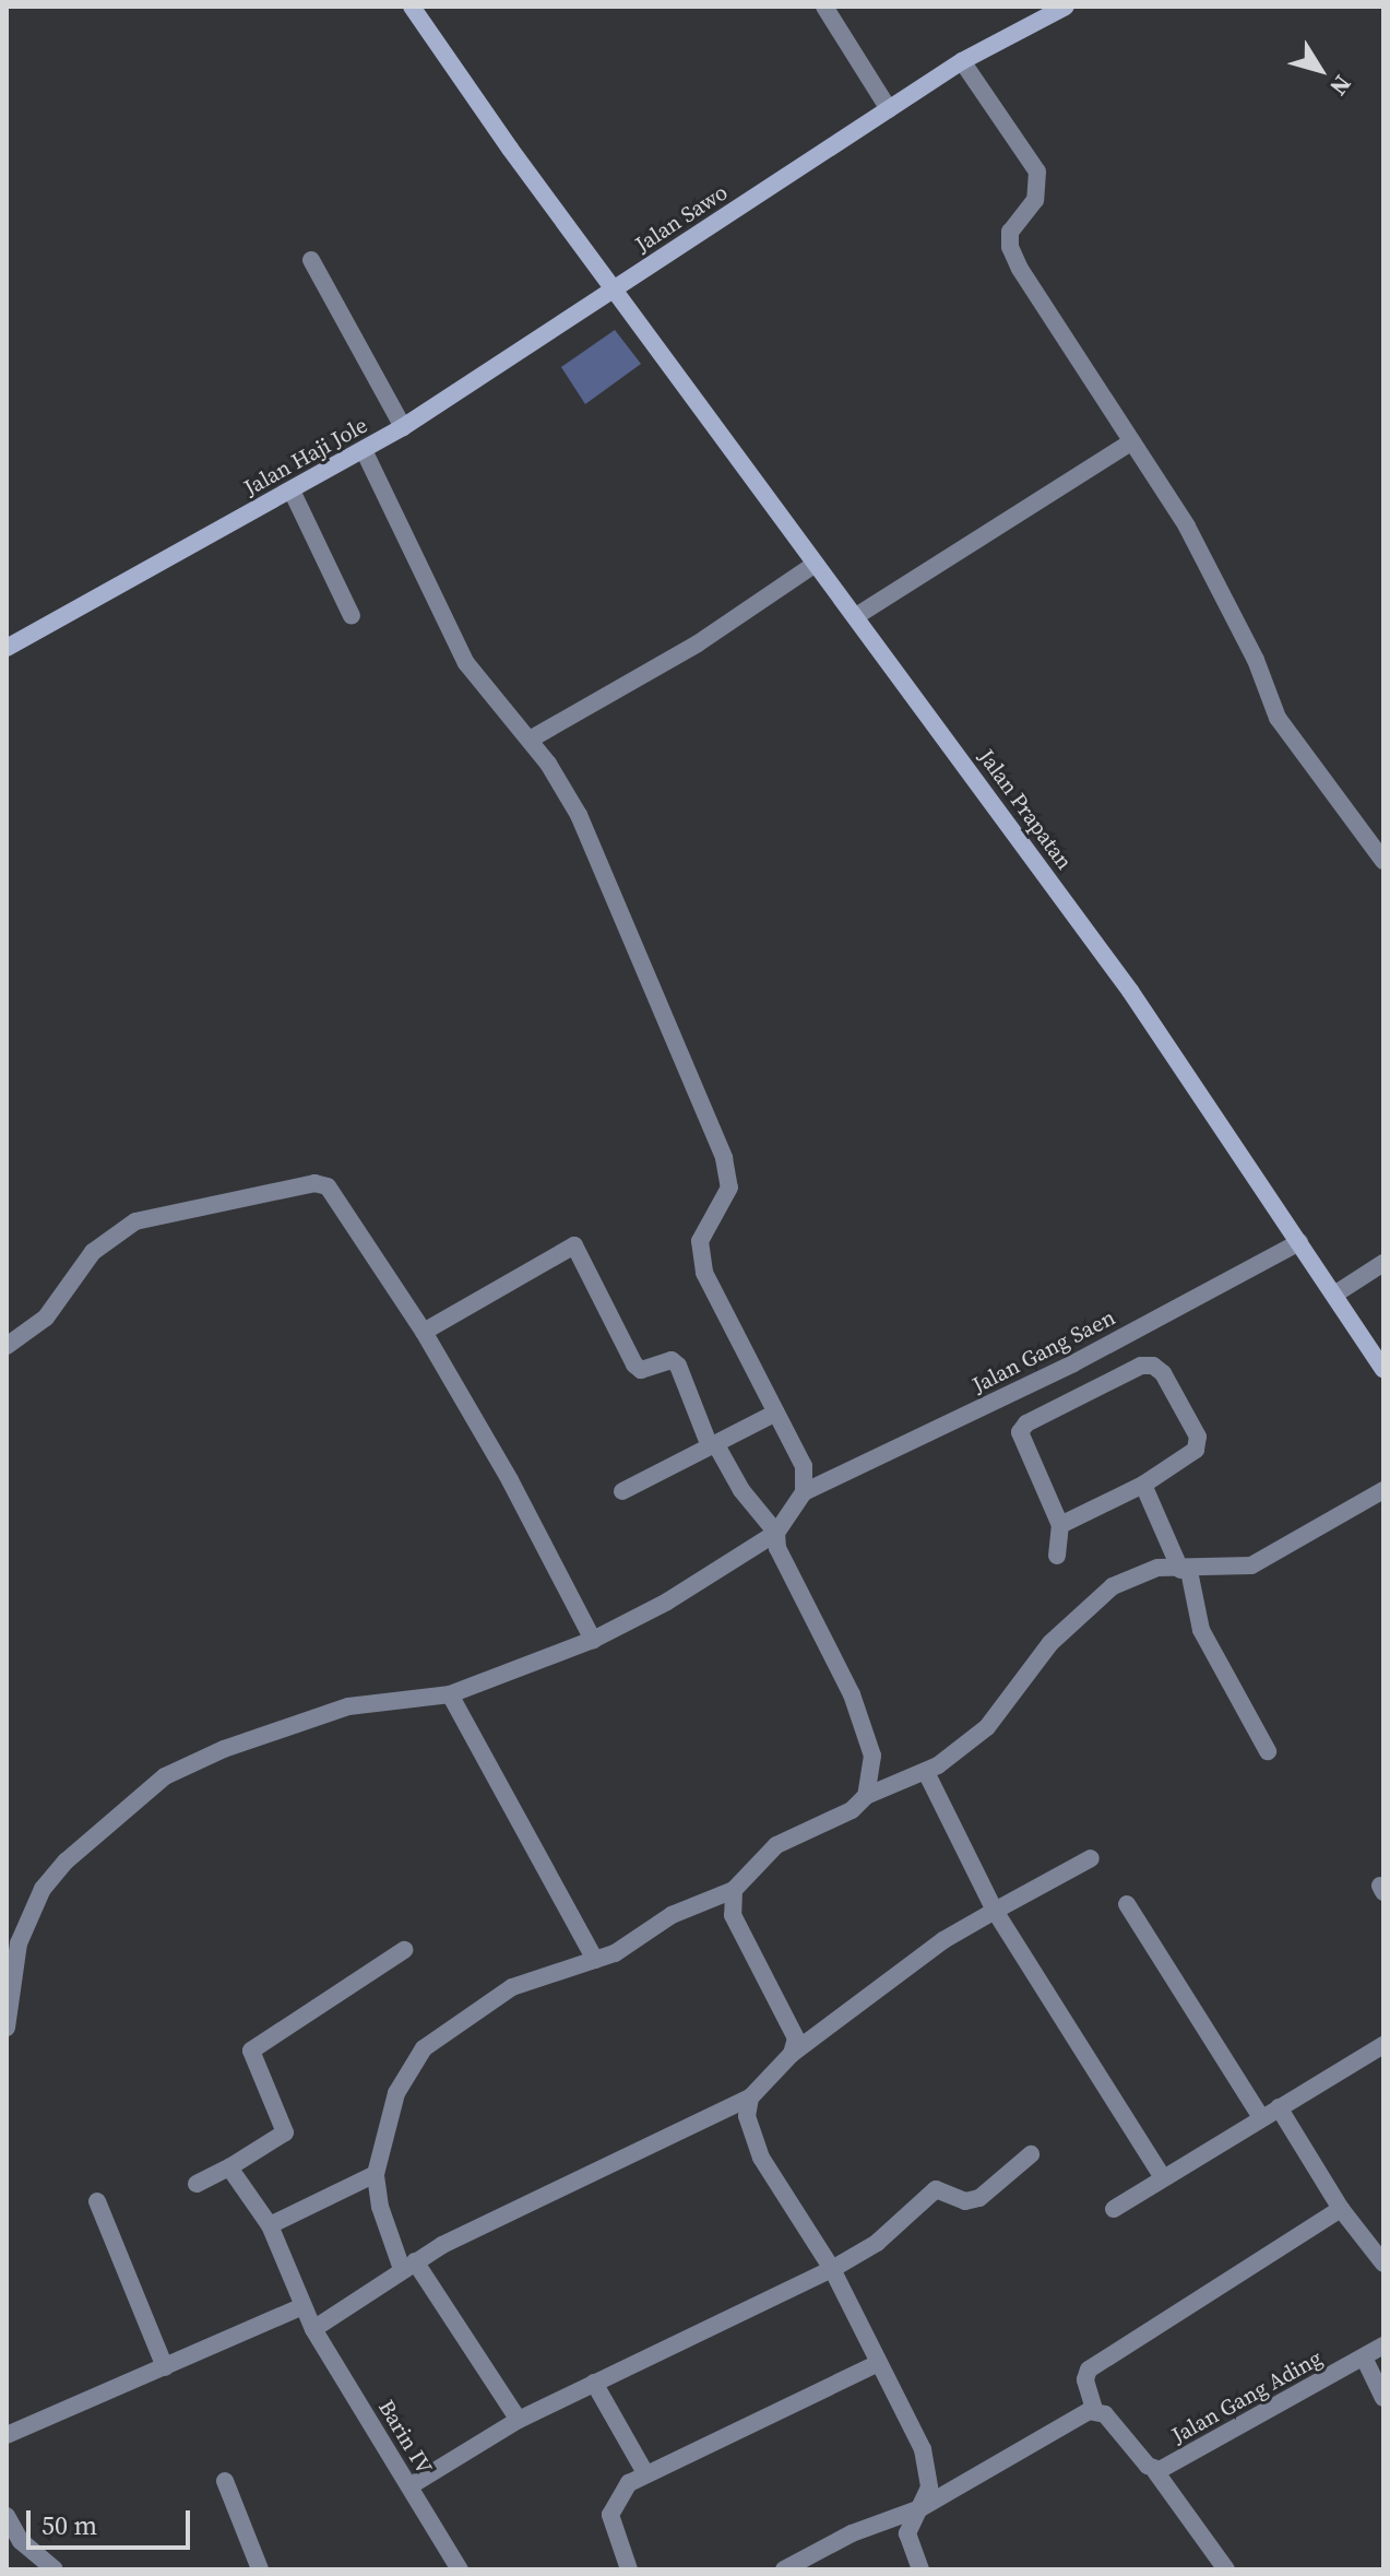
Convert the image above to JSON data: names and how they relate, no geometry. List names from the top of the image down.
{
  "streets": {
    "main road": ["Jalan Sawo", "Jalan Haji Jole", "Jalan Prapatan"],
    "street": ["Jalan Gang Saen", "Jalan Gang Ading", "Barin IV"]
  },
  "crossings": [
    ["Jalan Sawo", "Jalan Haji Jole"],
    ["Jalan Sawo", "Jalan Prapatan"],
    ["Jalan Haji Jole", "Jalan Prapatan"],
    ["Jalan Prapatan", "Jalan Gang Saen"]
  ],
  "scale_bar": "50 m",
  "north": "bottom right"
}
